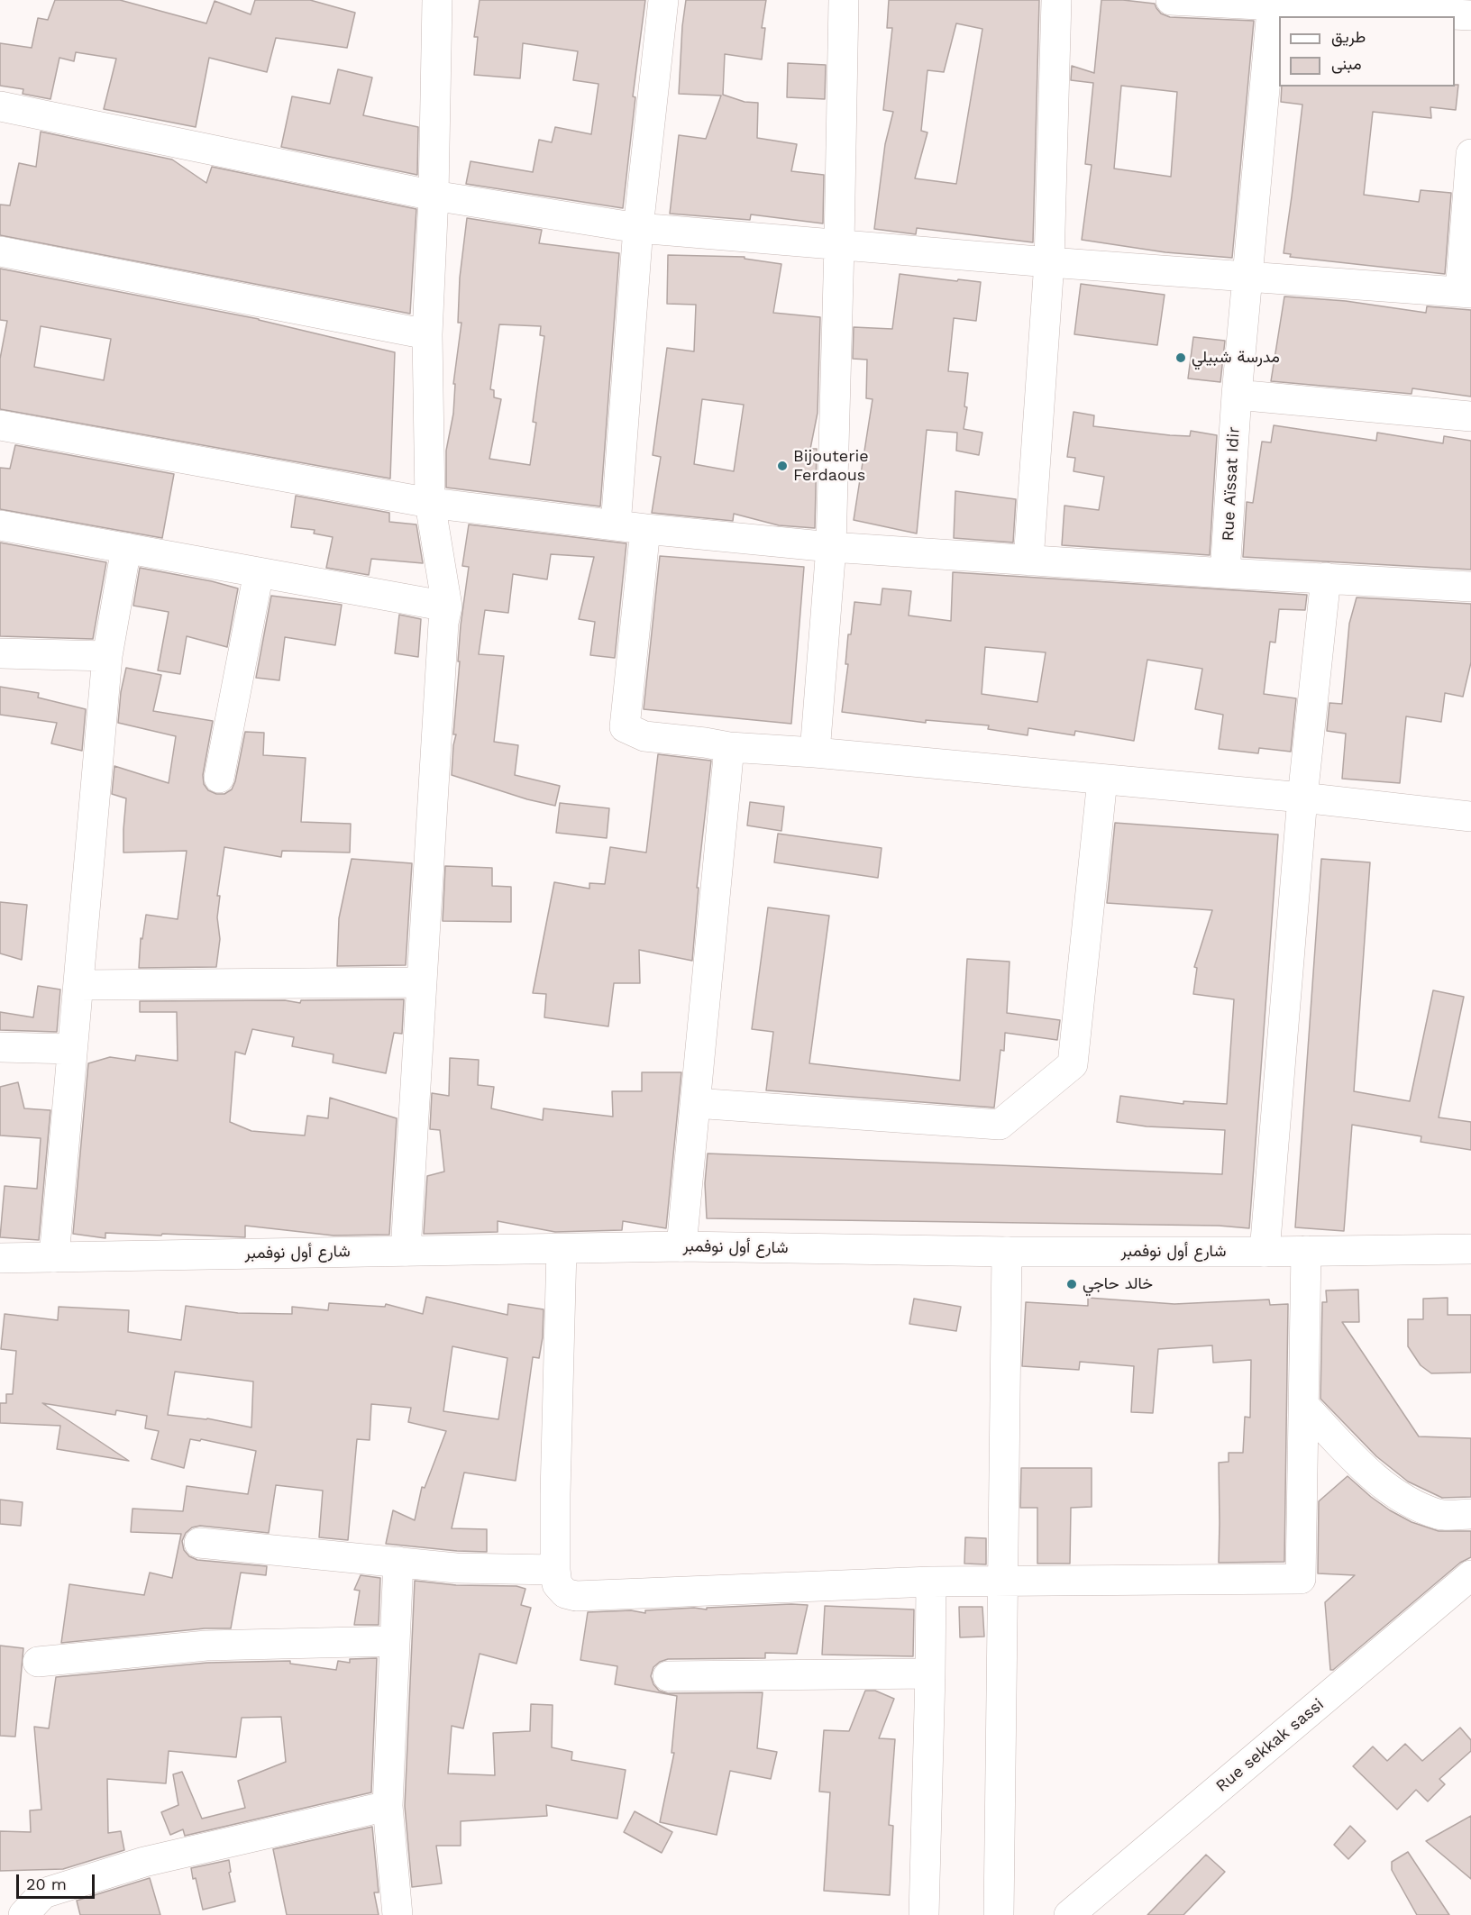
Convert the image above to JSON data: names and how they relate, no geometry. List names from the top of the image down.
{
  "streets": {
    "street": ["Rue Aïssat Idir", "شارع أول نوفمبر", "Rue sekkak sassi"]
  },
  "places": ["مدرسة شبيلي", "Bijouterie Ferdaous", "خالد حاجي"],
  "legend": ["طريق", "مبنى"],
  "scale_bar": "20 m"
}
